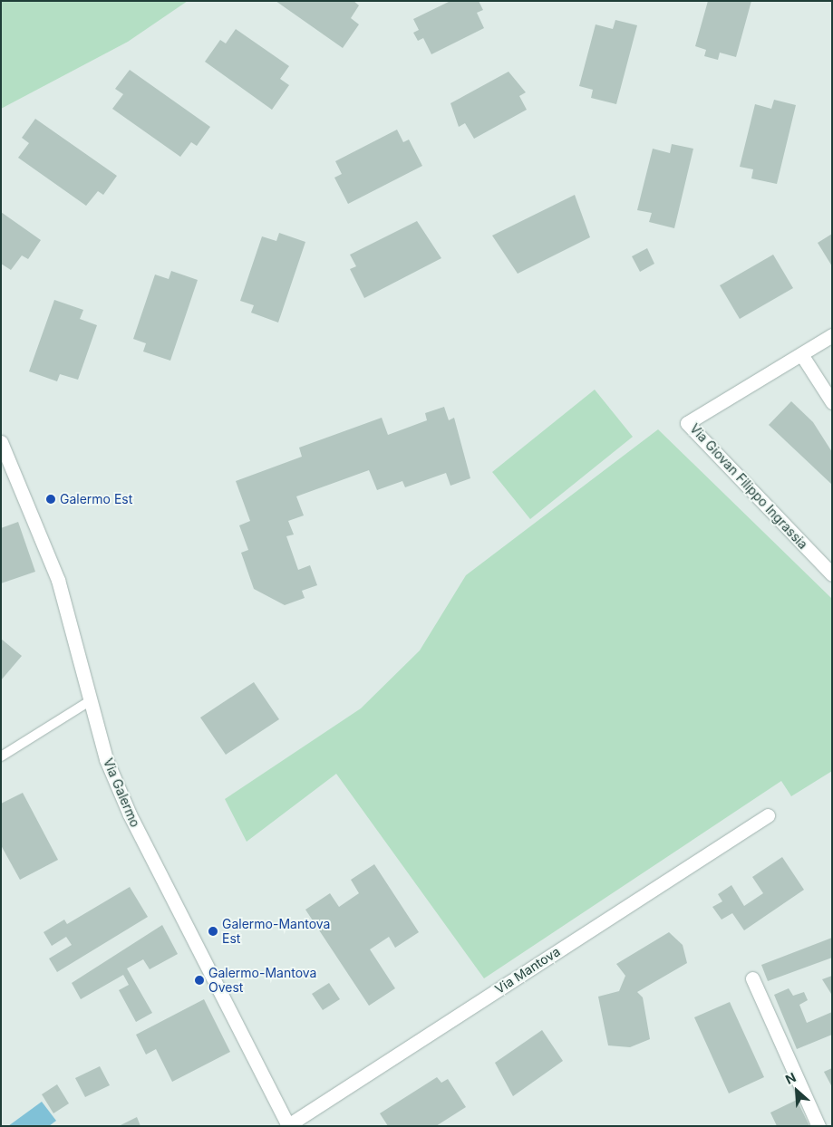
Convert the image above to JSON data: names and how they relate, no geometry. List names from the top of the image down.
{
  "streets": {
    "street": ["Via Giovan Filippo Ingrassia", "Via Galermo", "Via Mantova"]
  },
  "crossings": [
    ["Via Galermo", "Via Mantova"]
  ],
  "places": ["Galermo Est", "Galermo-Mantova Est", "Galermo-Mantova Ovest"],
  "north": "top left"
}
